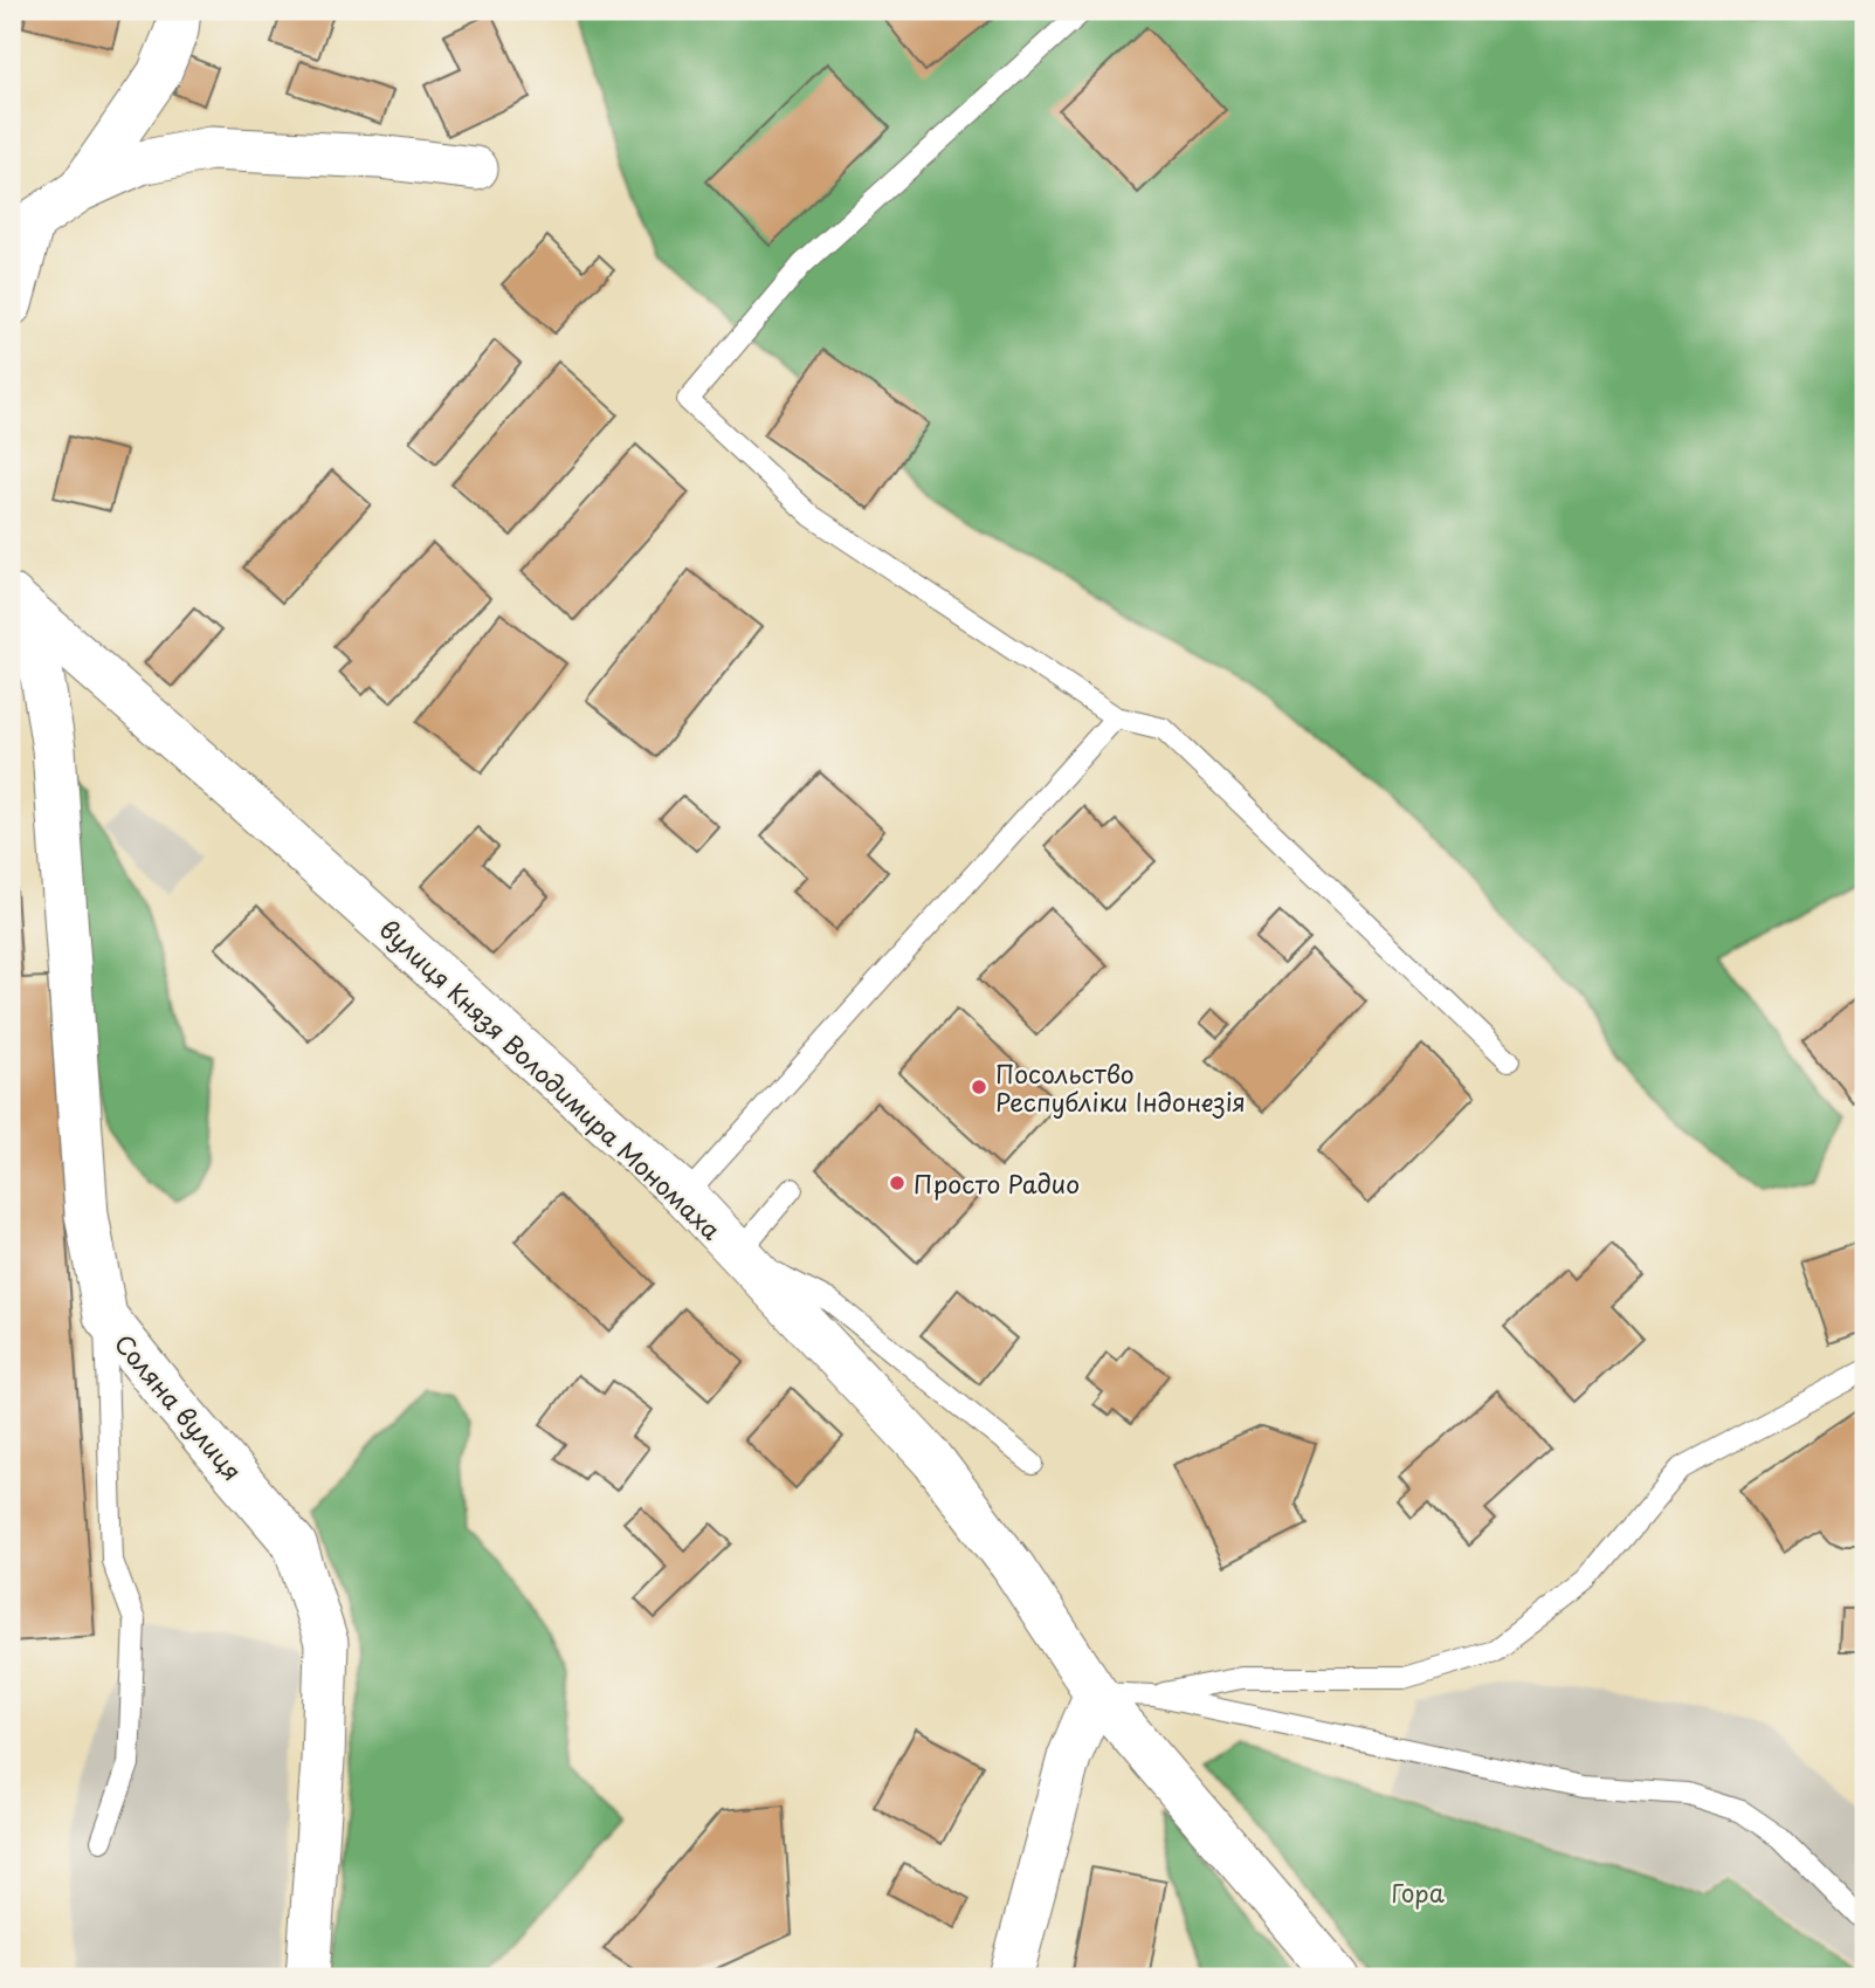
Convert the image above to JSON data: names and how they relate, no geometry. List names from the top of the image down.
{
  "streets": {
    "street": ["вулиця Князя Володимира Мономаха", "Соляна вулиця"]
  },
  "crossings": [
    ["вулиця Князя Володимира Мономаха", "Соляна вулиця"]
  ],
  "parks": ["Гора"],
  "places": ["Посольство Республіки Індонезія", "Просто Радио"]
}
